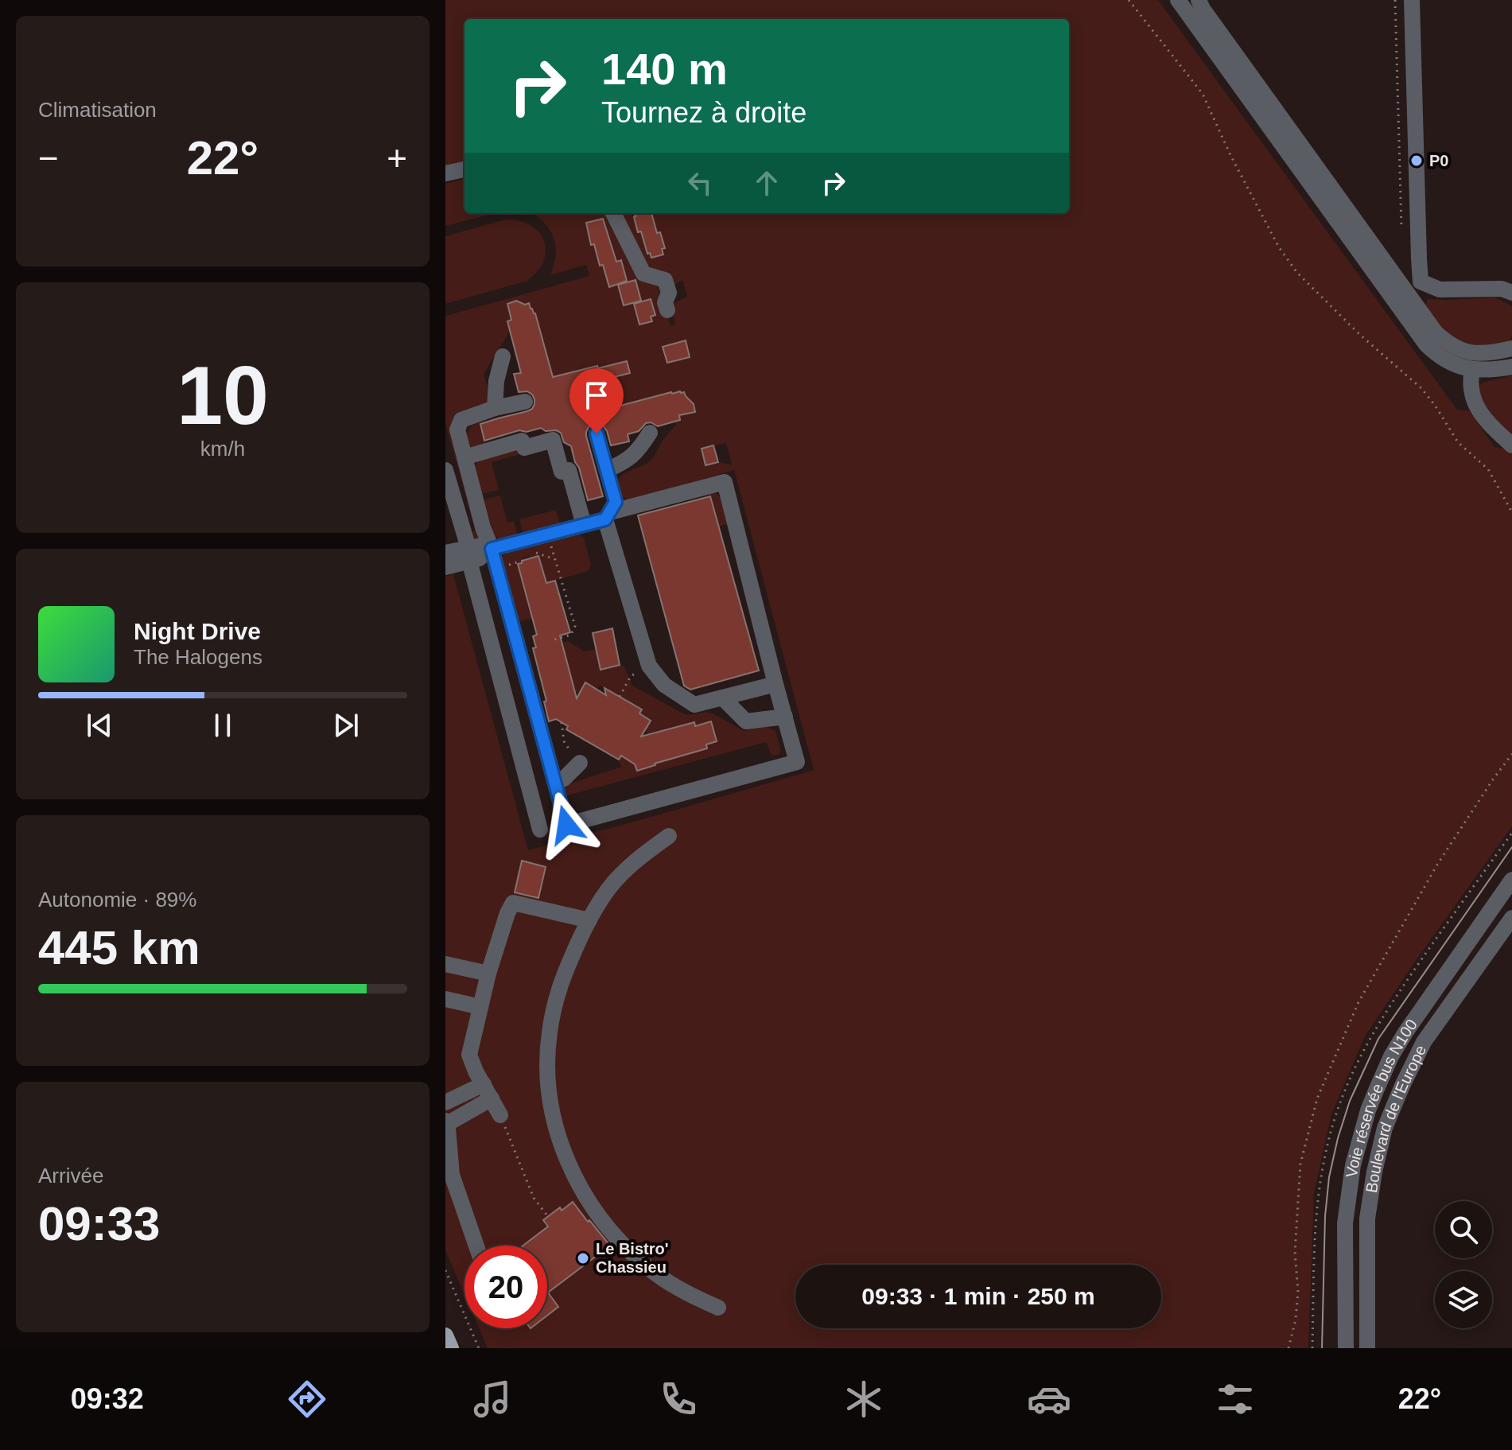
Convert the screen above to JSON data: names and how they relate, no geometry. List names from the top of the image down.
{
  "streets": {
    "street": ["Voie réservée bus N100", "Boulevard de l'Europe"]
  },
  "places": ["P0", "Le Bistro' Chassieu"],
  "page": {
    "tile": [
      "Climatisation",
      ["10", "km/h"],
      ["Autonomie · 89%", "445 km"],
      ["Arrivée", "09:33"]
    ],
    "turn": ["140 m", "Tournez à droite"],
    "heat": ["−", "22°", "+"],
    "song": ["Night Drive", "The Halogens"],
    "limit": "20",
    "trip": "09:33 · 1 min · 250 m",
    "tabs": ["09:32", "22°"]
  }
}
